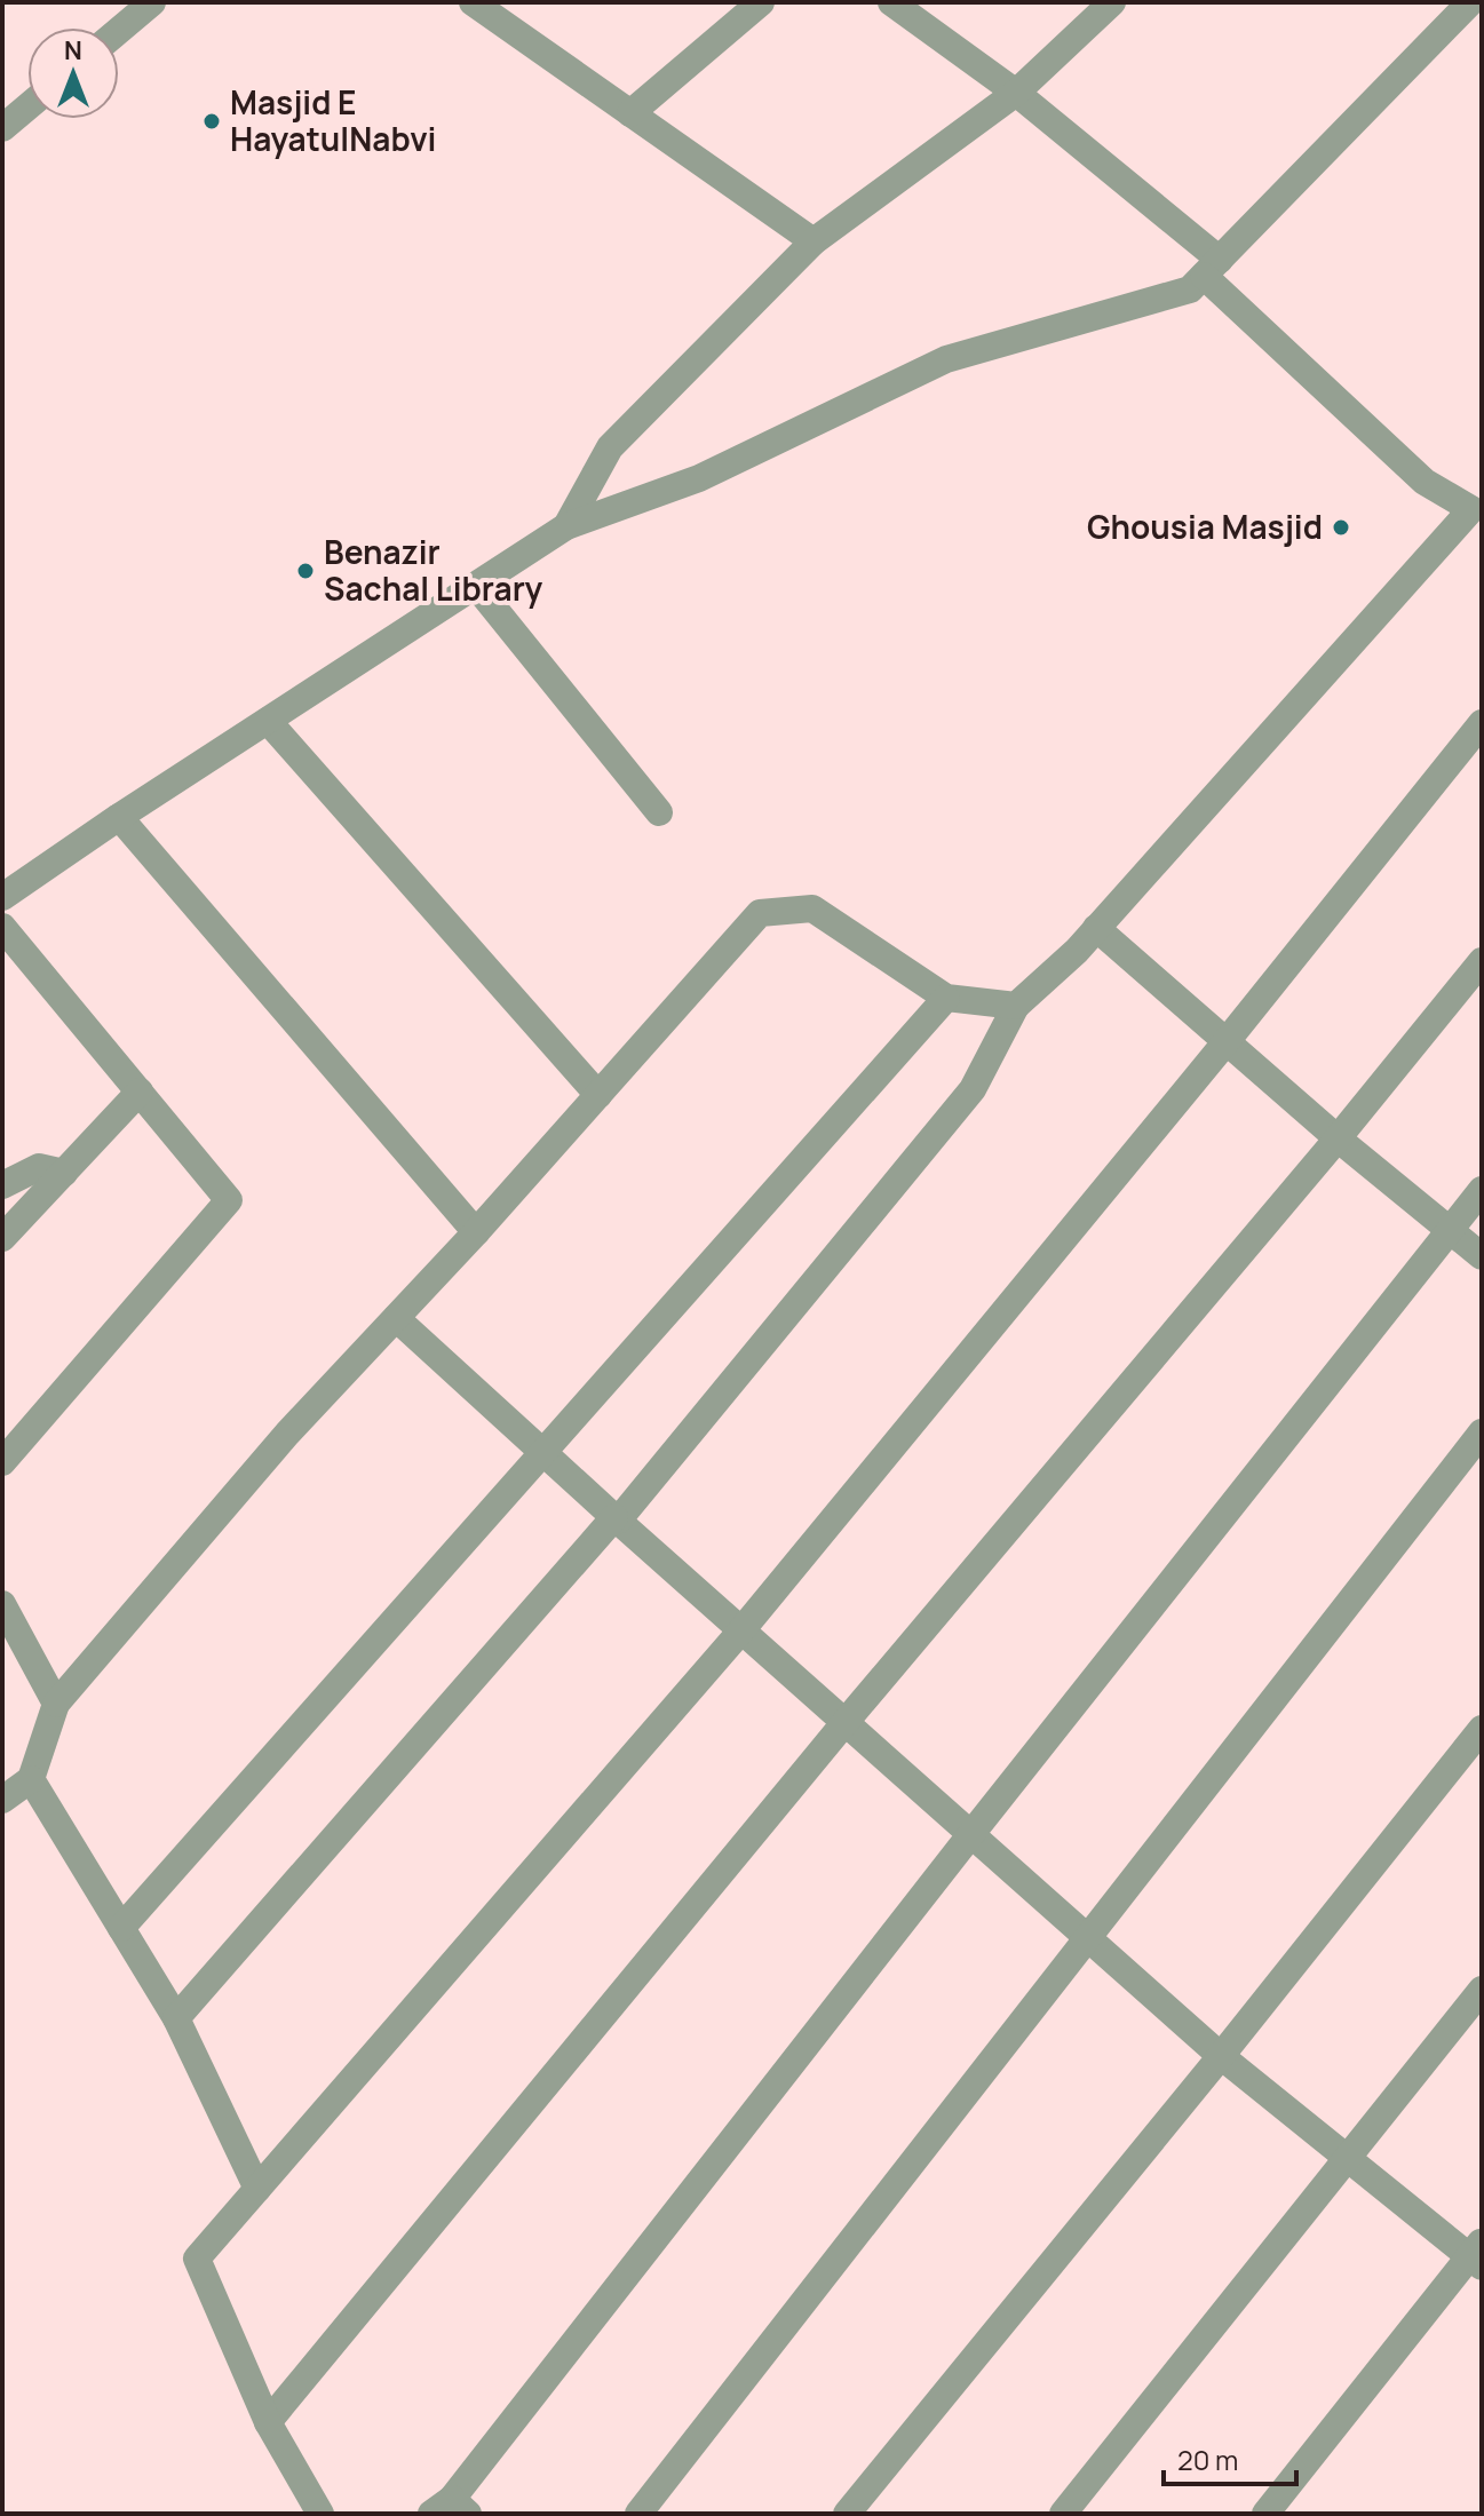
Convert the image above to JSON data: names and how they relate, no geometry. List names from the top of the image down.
{
  "places": ["Masjid E HayatulNabvi", "Ghousia Masjid", "Benazir Sachal Library"],
  "scale_bar": "20 m",
  "north": "top"
}
